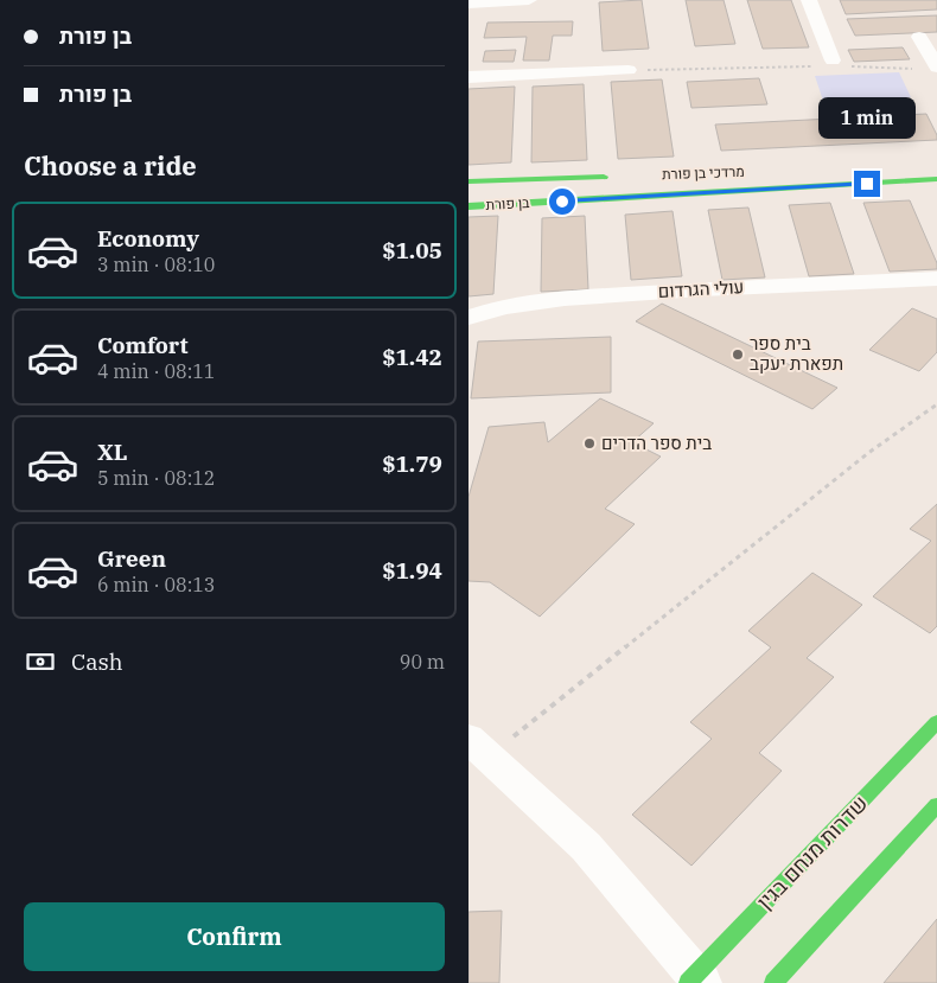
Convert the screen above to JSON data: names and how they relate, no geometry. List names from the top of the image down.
{
  "streets": {
    "street": ["בן פורת", "עולי הגרדום", "שדרות מנחם בגין"]
  },
  "places": ["בית ספר תפארת יעקב", "בית ספר הדרים"],
  "page": {
    "banner": ["בן פורת", "בן פורת"],
    "bubble": "1 min",
    "heading": "Choose a ride",
    "list": [
      {
        "name": "Economy",
        "note": "3 min · 08:10",
        "value": "$1.05"
      },
      {
        "name": "Comfort",
        "note": "4 min · 08:11",
        "value": "$1.42"
      },
      {
        "name": "XL",
        "note": "5 min · 08:12",
        "value": "$1.79"
      },
      {
        "name": "Green",
        "note": "6 min · 08:13",
        "value": "$1.94"
      }
    ],
    "pay": ["Cash", "90 m"],
    "buttons": "Confirm"
  }
}
